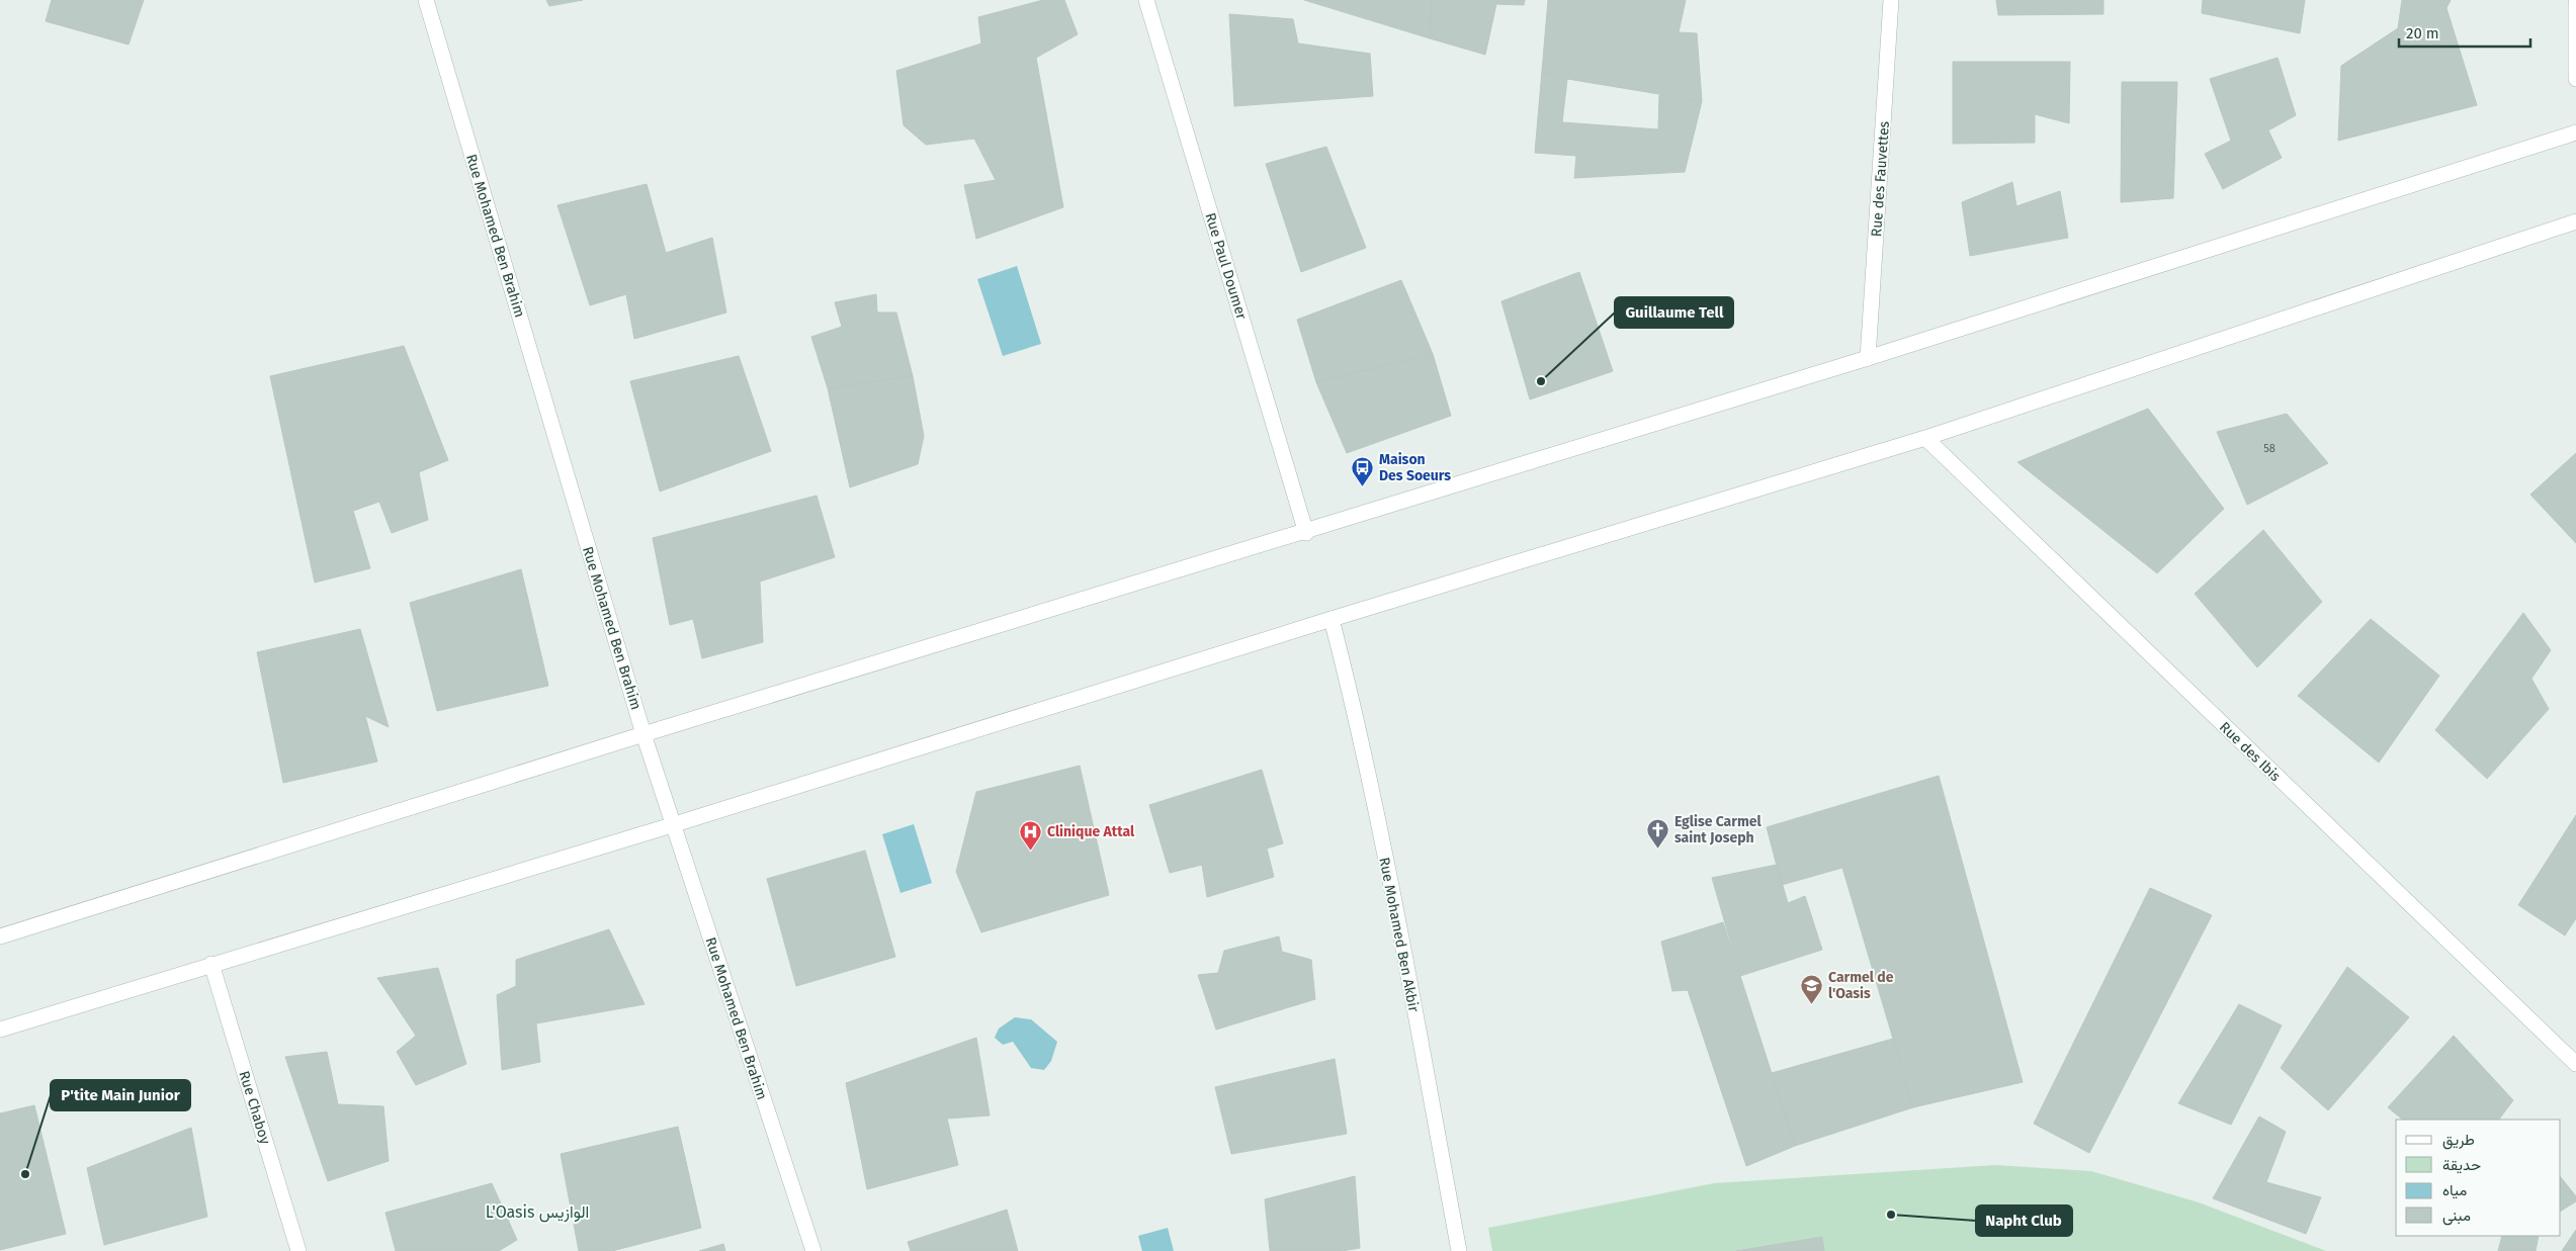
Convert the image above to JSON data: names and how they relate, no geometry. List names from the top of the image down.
{
  "streets": {
    "street": [
      "Rue des Fauvettes",
      "Rue Mohamed Ben Brahim",
      "Rue Paul Doumer",
      "Rue des Ibis",
      "Rue Mohamed Ben Akbir",
      "Rue Chaboy"
    ]
  },
  "districts": ["L'Oasis الوازيس"],
  "places": {
    "other": ["Guillaume Tell", "P'tite Main Junior", "Napht Club"],
    "bus stop": ["Maison Des Soeurs"],
    "church": ["Eglise Carmel saint Joseph"],
    "hospital": ["Clinique Attal"],
    "school or university": ["Carmel de l'Oasis"]
  },
  "house_numbers": ["58"],
  "legend": [
    "طريق",
    "حديقة",
    "مياه",
    "مبنى"
  ],
  "scale_bar": "20 m"
}
